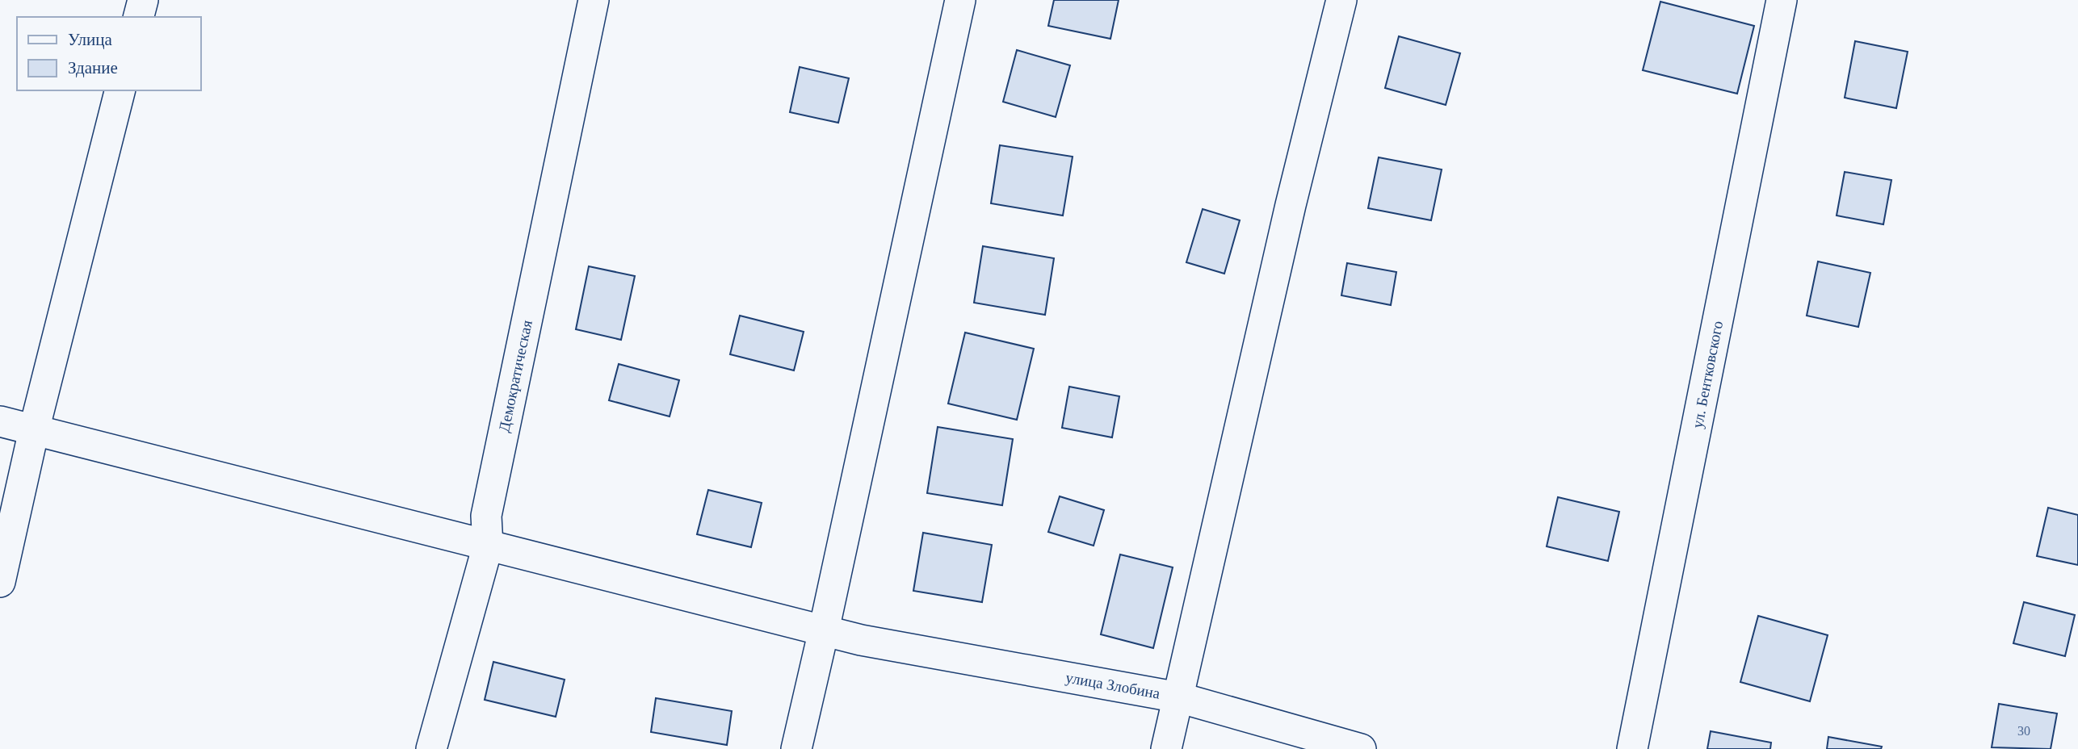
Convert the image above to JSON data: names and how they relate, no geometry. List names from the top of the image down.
{
  "streets": {
    "street": ["ул. Бентковского", "Демократическая", "улица Злобина"]
  },
  "crossings": [
    ["Демократическая", "улица Злобина"]
  ],
  "house_numbers": ["30"],
  "legend": ["Улица", "Здание"]
}
